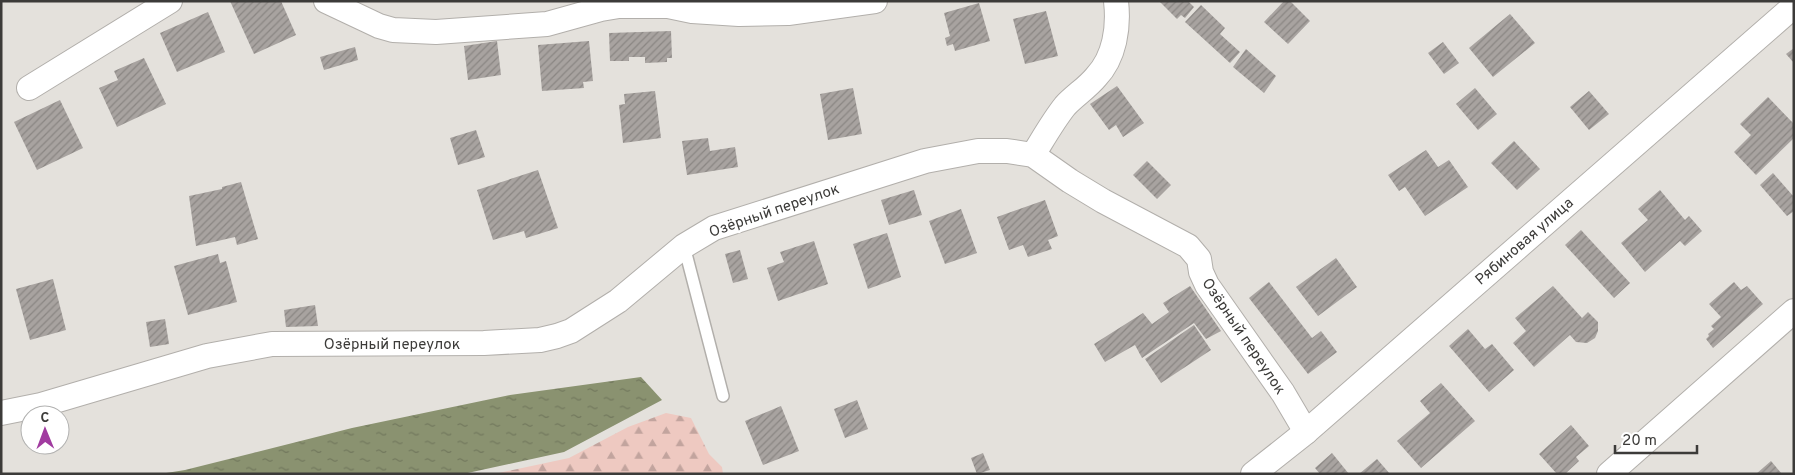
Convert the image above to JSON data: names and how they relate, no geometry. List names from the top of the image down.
{
  "streets": {
    "street": ["Озёрный переулок", "Рябиновая улица"]
  },
  "crossings": [
    ["Озёрный переулок", "Рябиновая улица"]
  ],
  "scale_bar": "20 m",
  "north": "top"
}
